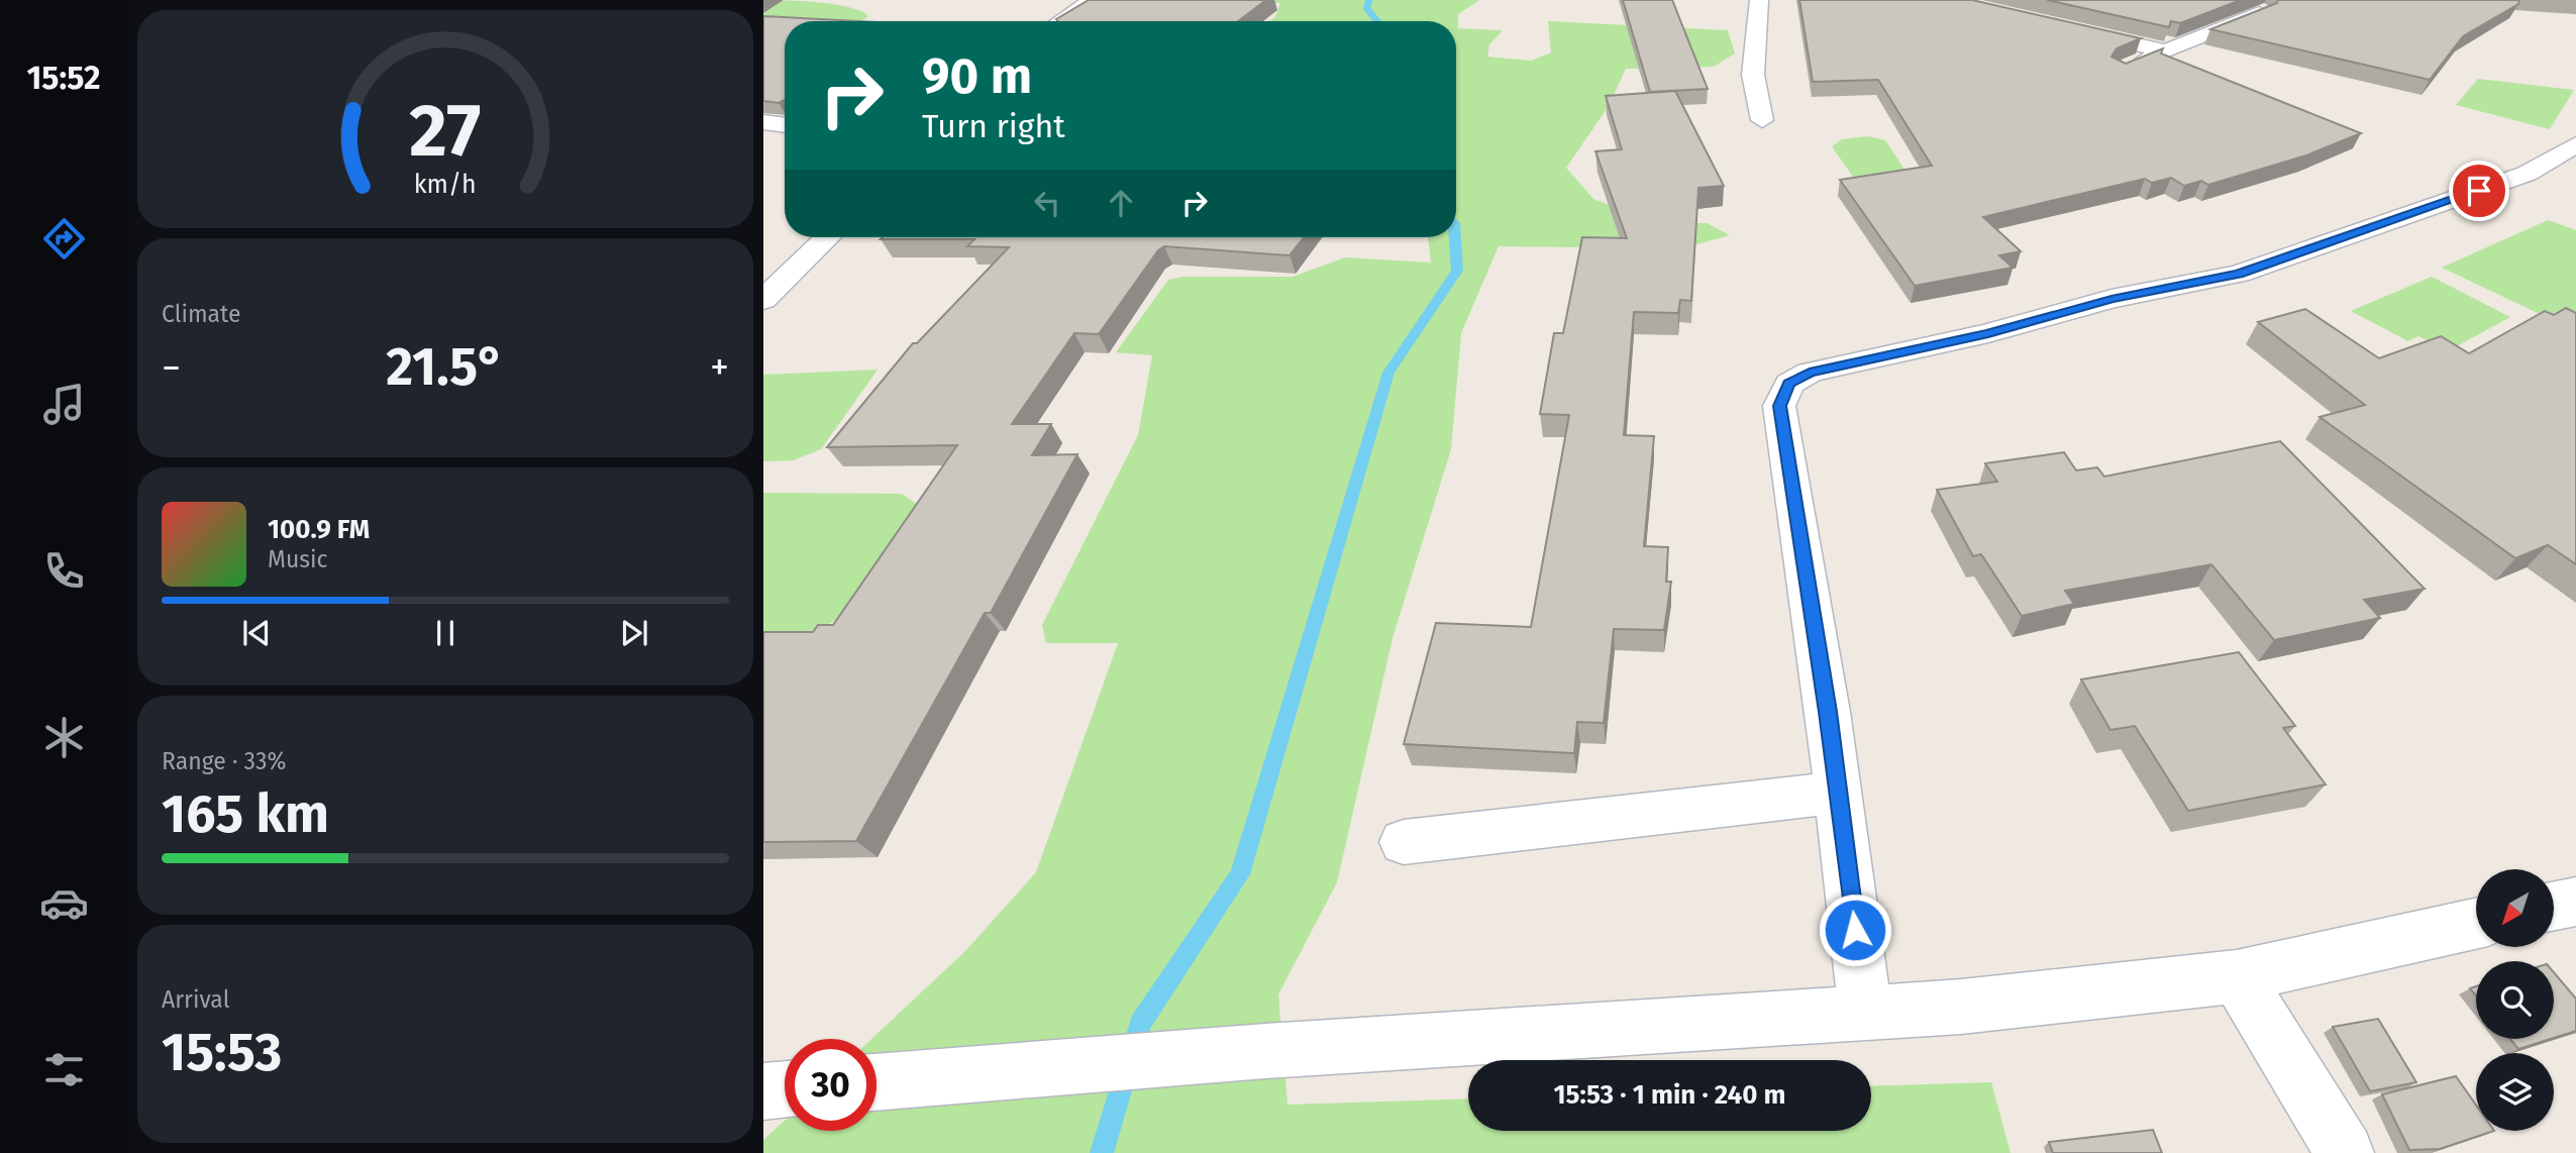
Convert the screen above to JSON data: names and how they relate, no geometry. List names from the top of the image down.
{
  "north": "bottom left",
  "page": {
    "tabs": "15:52",
    "turn": ["90 m", "Turn right"],
    "tile": [
      "Climate",
      ["Range · 33%", "165 km"],
      ["Arrival", "15:53"]
    ],
    "heat": ["−", "21.5°", "+"],
    "song": ["100.9 FM", "Music"],
    "limit": "30",
    "trip": "15:53 · 1 min · 240 m",
    "gauge": ["27", "km/h"]
  }
}
